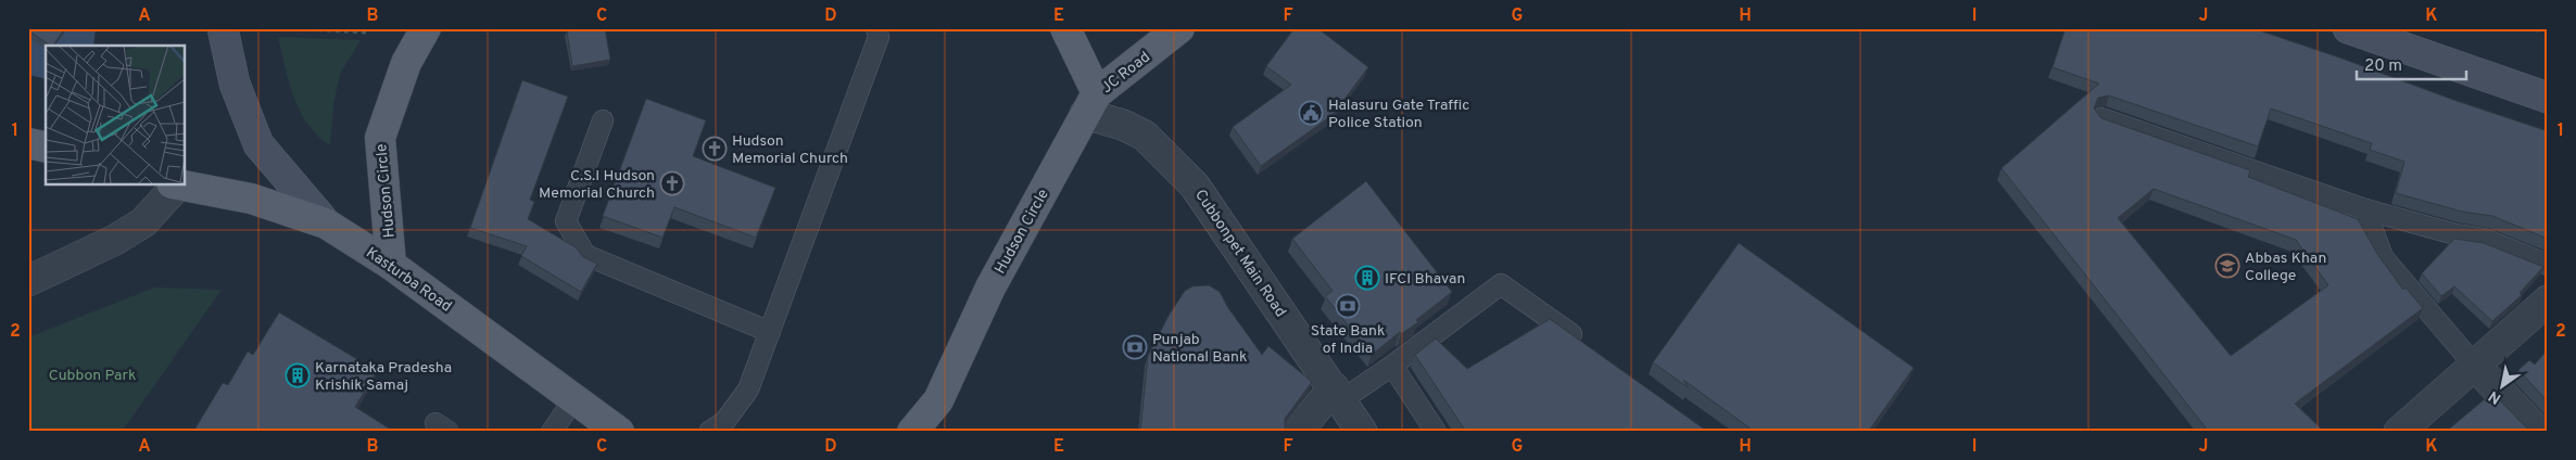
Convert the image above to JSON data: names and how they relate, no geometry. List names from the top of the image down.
{
  "streets": {
    "main road": ["JC Road", "Hudson Circle", "Kasturba Road"],
    "street": ["Cubbonpet Main Road"]
  },
  "crossings": [
    ["JC Road", "Hudson Circle"],
    ["JC Road", "Cubbonpet Main Road"],
    ["Hudson Circle", "Cubbonpet Main Road"],
    ["Hudson Circle", "Kasturba Road"]
  ],
  "parks": ["Cubbon Park"],
  "places": {
    "public building": ["Halasuru Gate Traffic Police Station"],
    "church": ["Hudson Memorial Church", "C.S.I Hudson Memorial Church"],
    "school or university": ["Abbas Khan College"],
    "building": ["IFCI Bhavan", "Karnataka Pradesha Krishik Samaj"],
    "bank": ["State Bank of India", "Punjab National Bank"]
  },
  "scale_bar": "20 m",
  "north": "bottom left",
  "grid": {
    "columns": [
      "A",
      "B",
      "C",
      "D",
      "E",
      "F",
      "G",
      "H",
      "I",
      "J",
      "K"
    ],
    "rows": ["1", "2"]
  }
}
